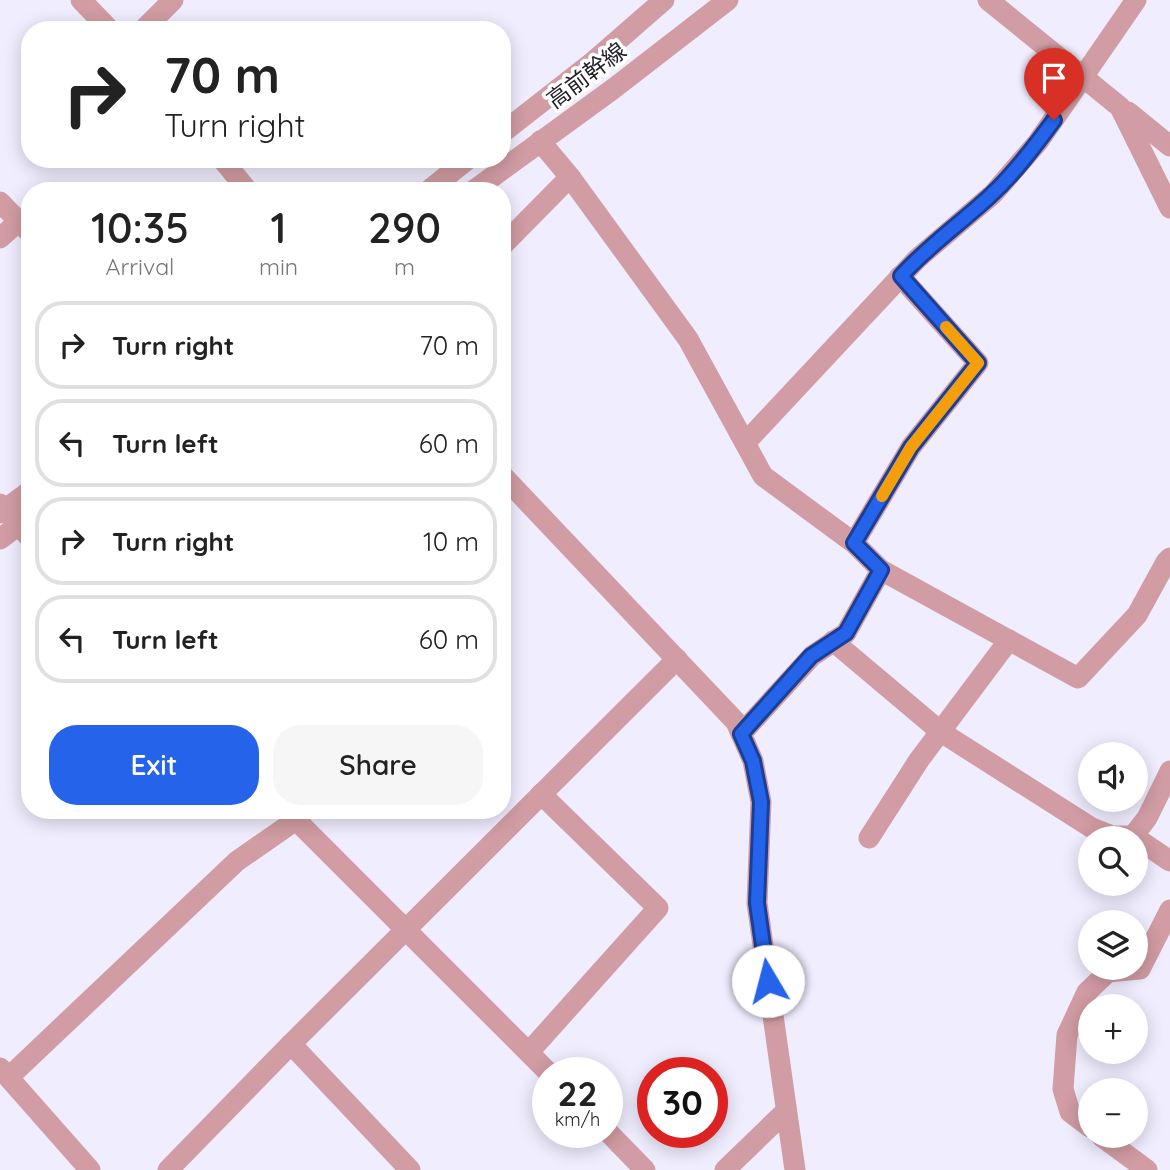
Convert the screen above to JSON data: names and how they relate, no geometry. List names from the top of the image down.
{
  "streets": {
    "street": ["高前幹線"]
  },
  "page": {
    "turn": ["70 m", "Turn right"],
    "eta": [
      "10:35",
      "Arrival",
      "1",
      "min",
      "290",
      "m"
    ],
    "list": [
      {
        "name": "Turn right",
        "value": "70 m"
      },
      {
        "name": "Turn left",
        "value": "60 m"
      },
      {
        "name": "Turn right",
        "value": "10 m"
      },
      {
        "name": "Turn left",
        "value": "60 m"
      }
    ],
    "buttons": ["Exit", "Share"],
    "map_buttons": ["+", "−"],
    "speed": "22 km/h",
    "limit": "30"
  }
}
